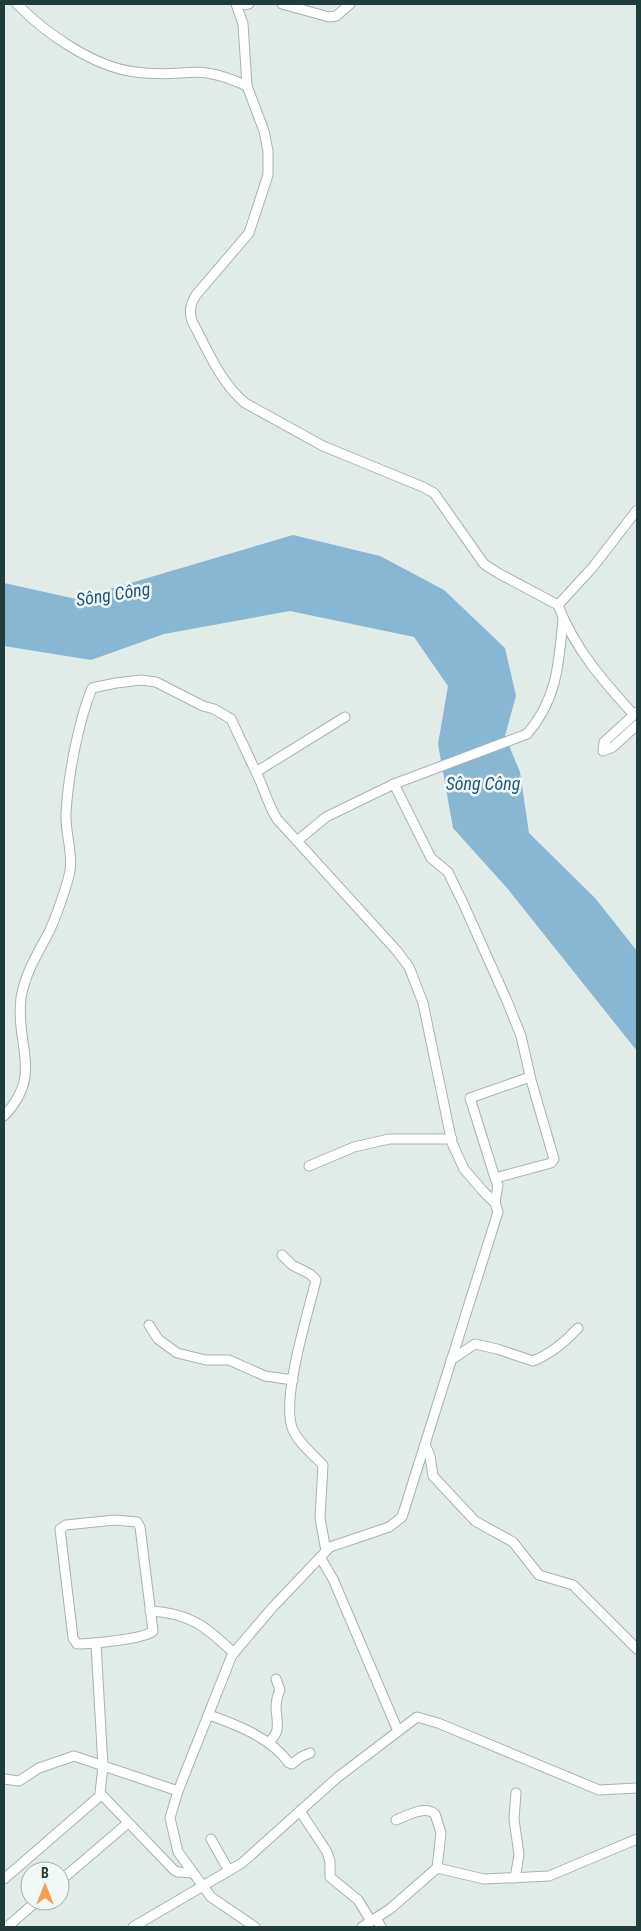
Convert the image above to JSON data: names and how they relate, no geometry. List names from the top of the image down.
{
  "water": ["Sông Công"],
  "north": "top"
}
